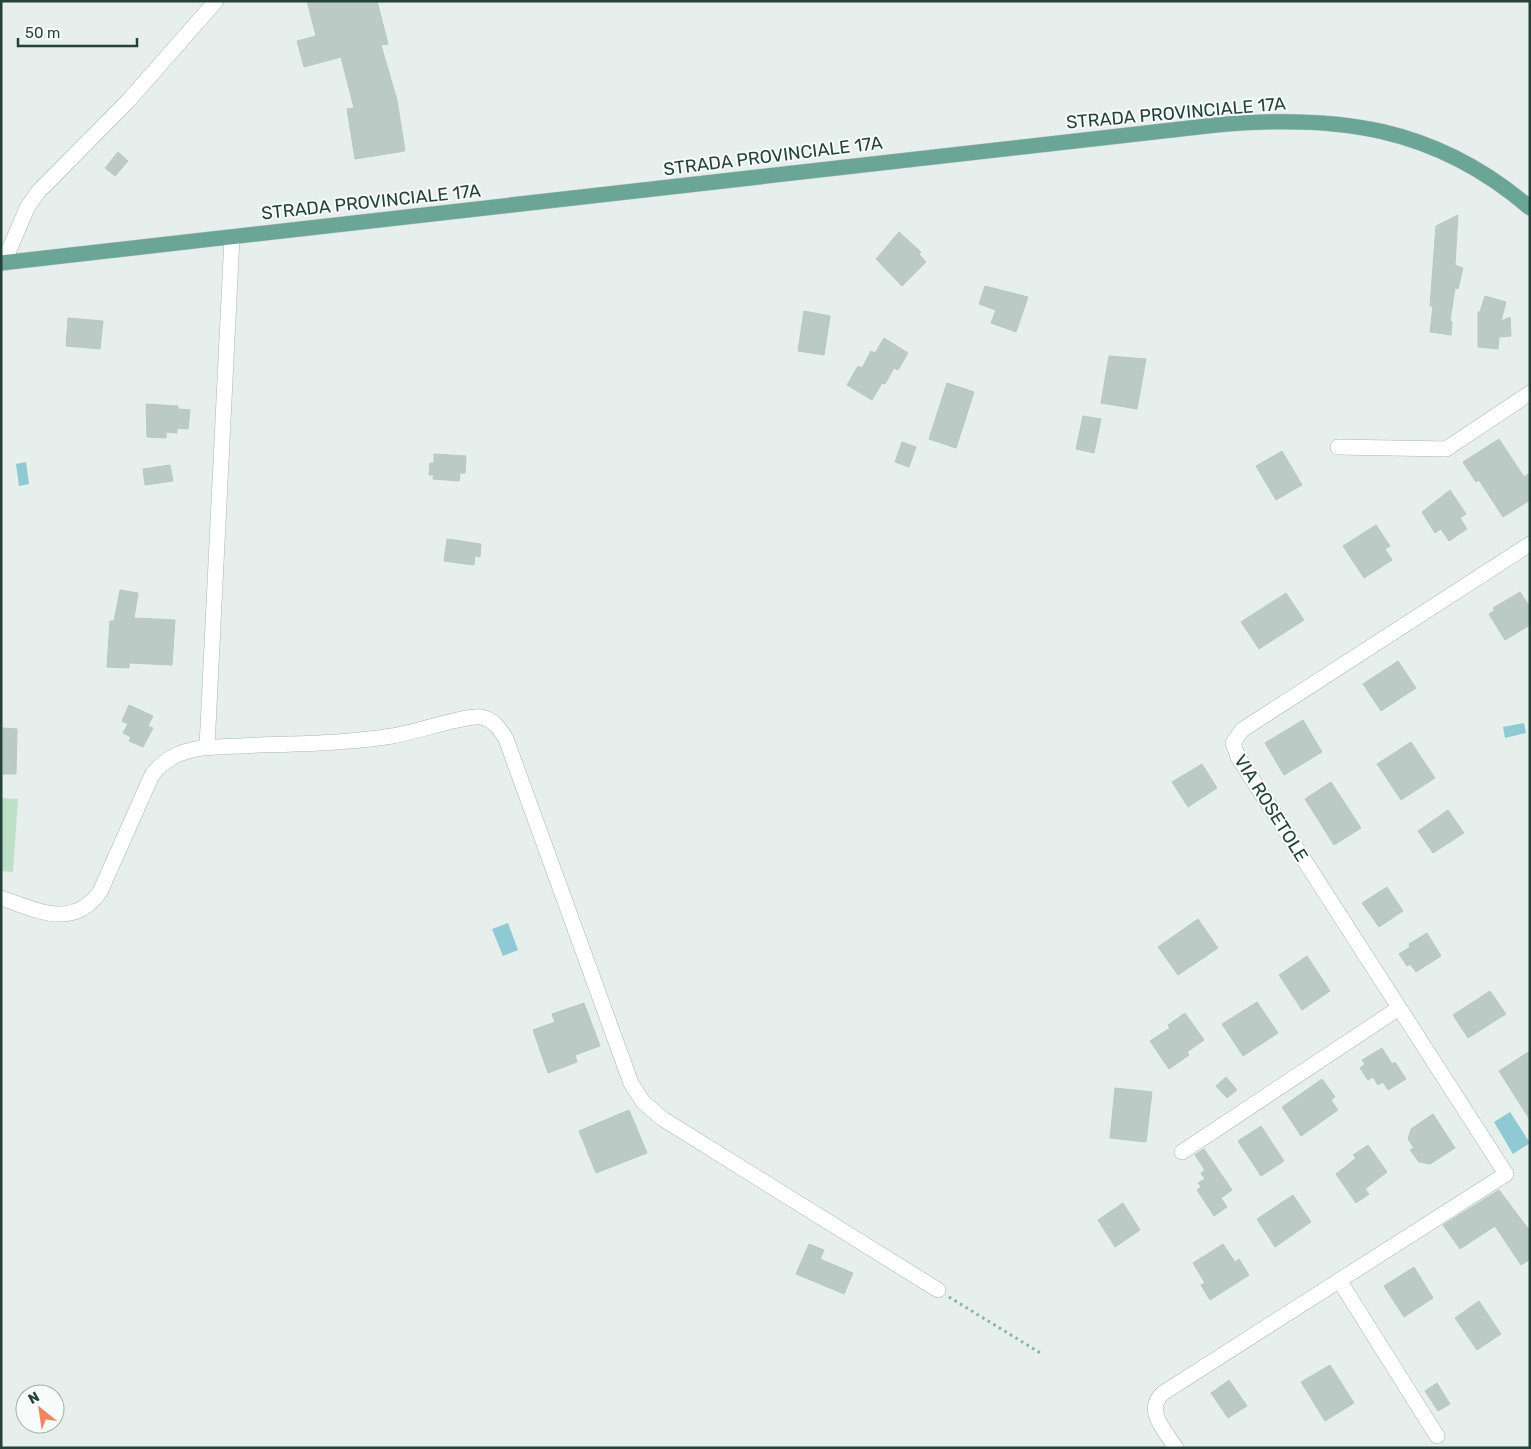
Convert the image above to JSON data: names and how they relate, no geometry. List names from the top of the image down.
{
  "streets": {
    "main road": ["STRADA PROVINCIALE 17A"],
    "street": ["VIA ROSETOLE"]
  },
  "scale_bar": "50 m",
  "north": "top left"
}
